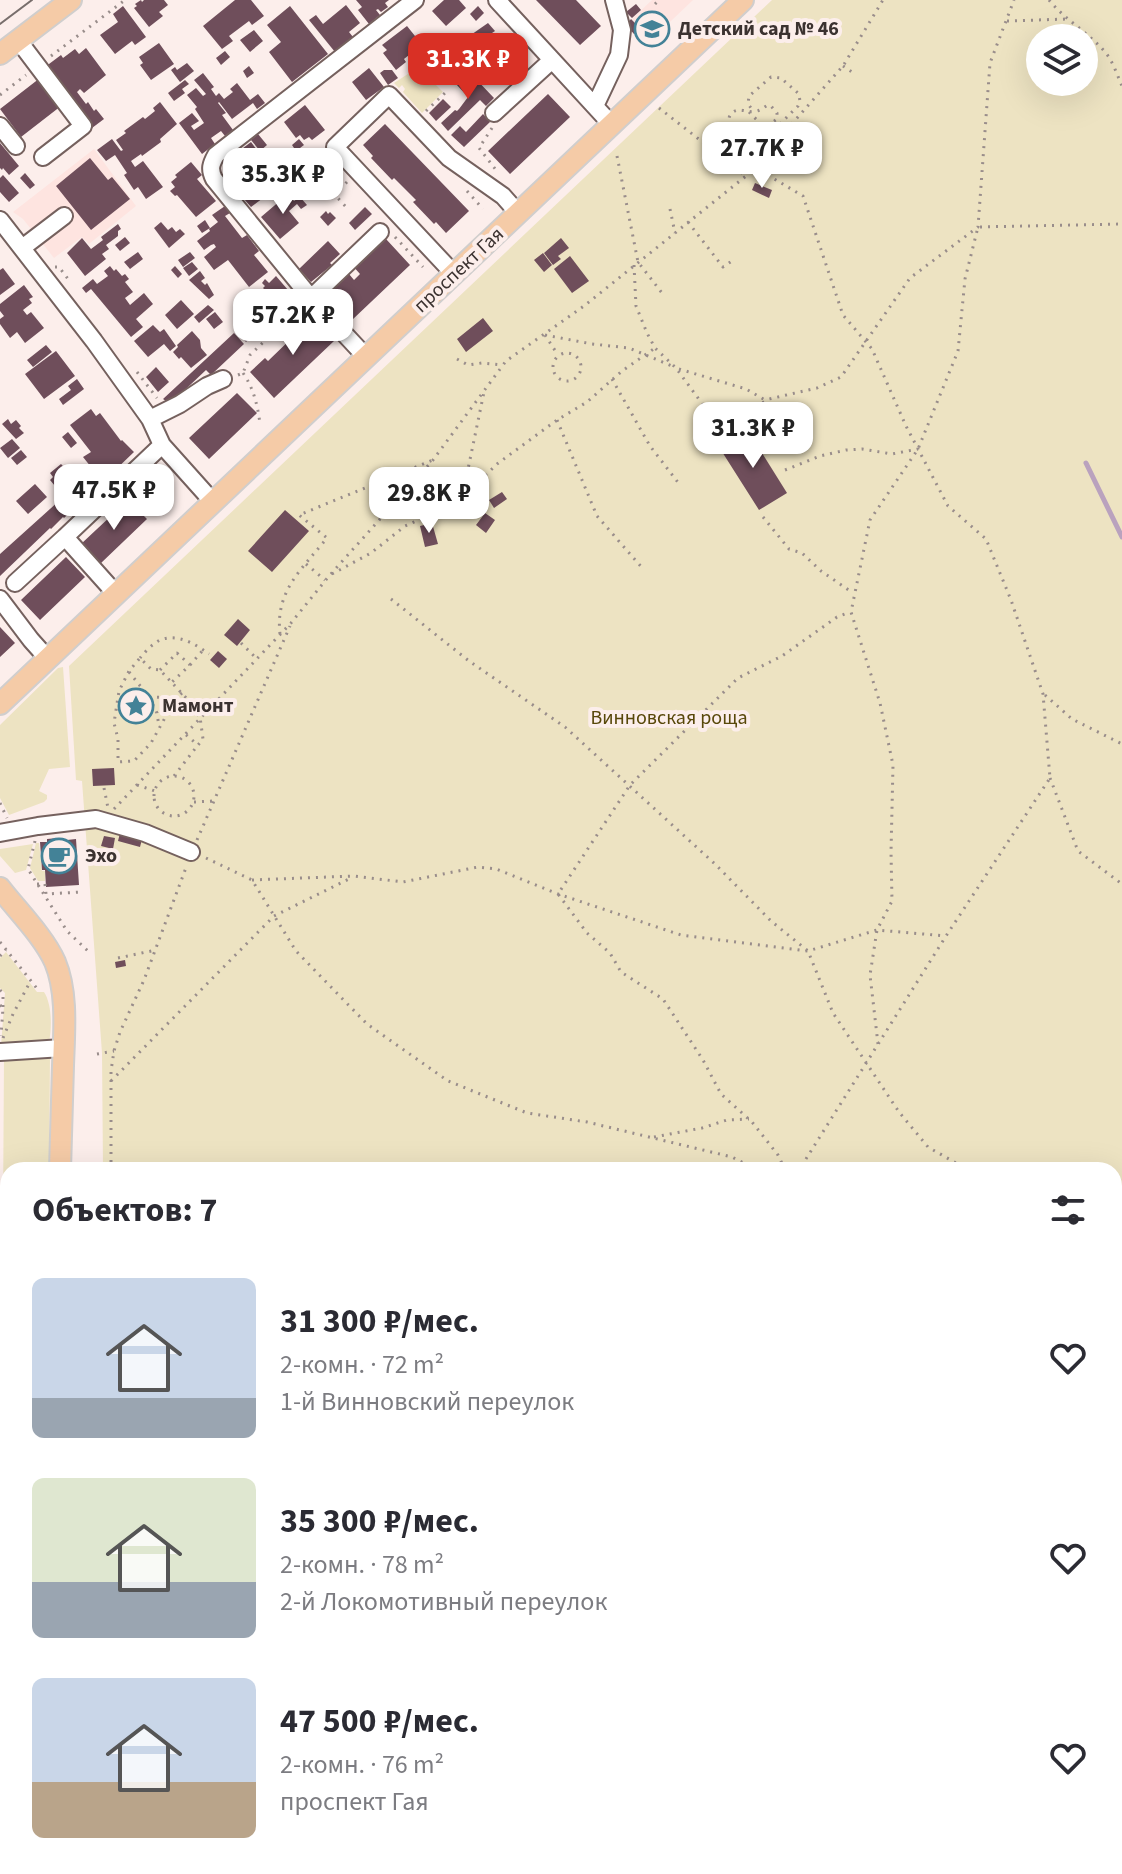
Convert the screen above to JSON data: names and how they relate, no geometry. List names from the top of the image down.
{
  "streets": {
    "main road": ["проспект Гая"]
  },
  "parks": ["Винновская роща"],
  "places": {
    "school or university": ["Детский сад № 46"],
    "place": ["Мамонт"],
    "cafe": ["Эхо"]
  },
  "page": {
    "price": [
      "31.3K ₽",
      "27.7K ₽",
      "35.3K ₽",
      "57.2K ₽",
      "31.3K ₽",
      "47.5K ₽",
      "29.8K ₽"
    ],
    "heading": "Объектов: 7",
    "list": [
      {
        "name": "31 300 ₽/мес.",
        "note": "2-комн. · 72 m² · 1-й Винновский переулок"
      },
      {
        "name": "35 300 ₽/мес.",
        "note": "2-комн. · 78 m² · 2-й Локомотивный переулок"
      },
      {
        "name": "47 500 ₽/мес.",
        "note": "2-комн. · 76 m² · проспект Гая"
      }
    ]
  }
}
